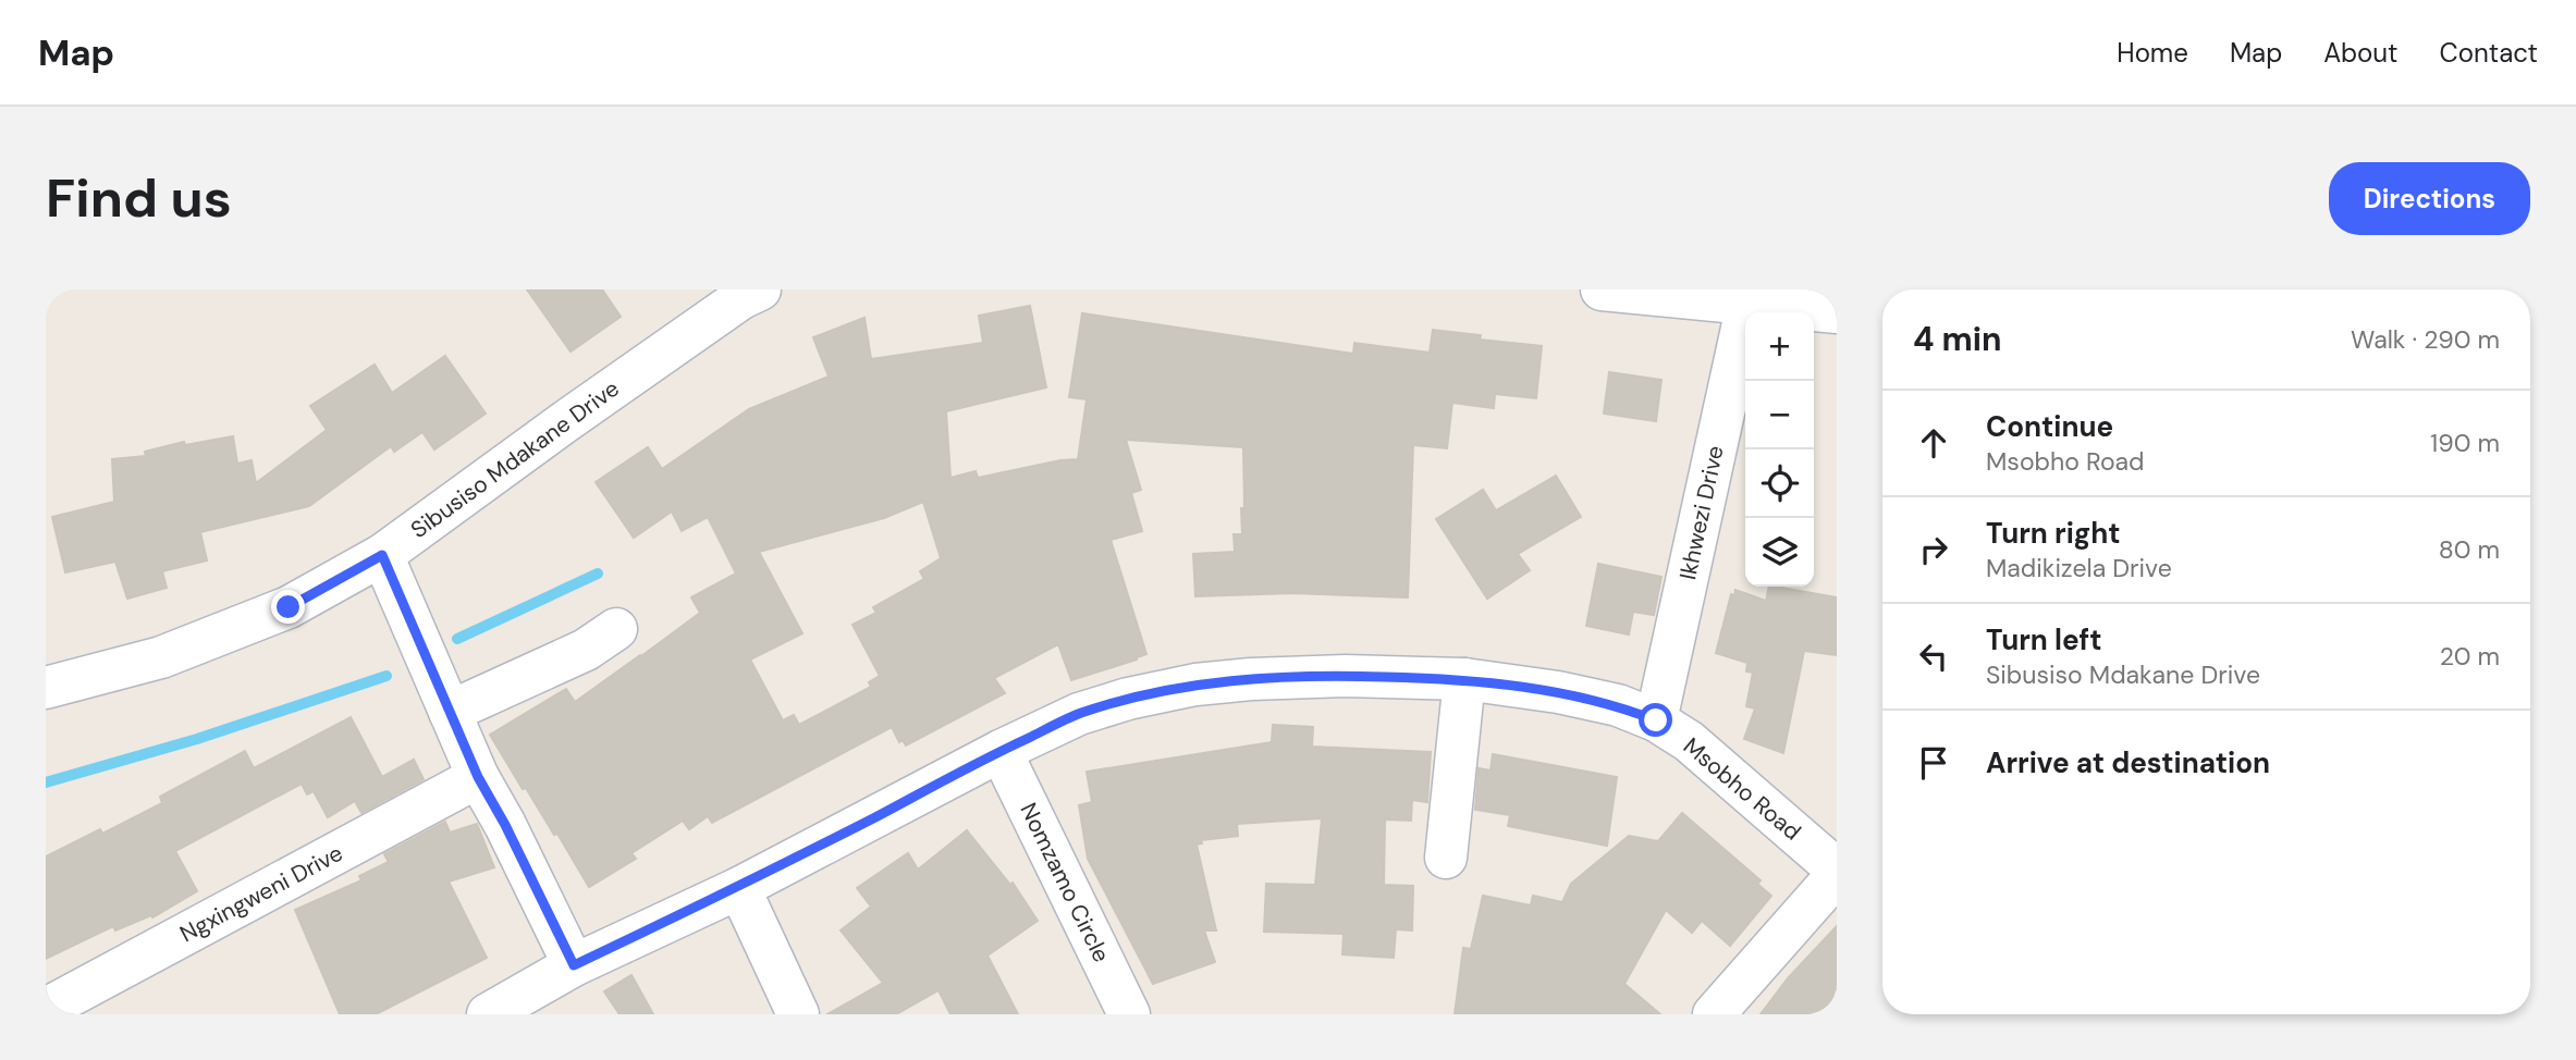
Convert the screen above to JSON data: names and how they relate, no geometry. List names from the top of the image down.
{
  "streets": {
    "street": [
      "Sibusiso Mdakane Drive",
      "Ikhwezi Drive",
      "Msobho Road",
      "Nomzamo Circle",
      "Ngxingweni Drive"
    ]
  },
  "crossings": [
    ["Ikhwezi Drive", "Msobho Road"],
    ["Msobho Road", "Nomzamo Circle"]
  ],
  "page": {
    "header": "Map",
    "nav": [
      "Home",
      "Map",
      "About",
      "Contact"
    ],
    "buttons": "Directions",
    "title": "Find us",
    "heading": ["4 min", "Walk · 290 m"],
    "map_buttons": ["+", "−"],
    "list": [
      ["Continue", "Msobho Road", "190 m"],
      ["Turn right", "Madikizela Drive", "80 m"],
      ["Turn left", "Sibusiso Mdakane Drive", "20 m"],
      "Arrive at destination"
    ]
  }
}
